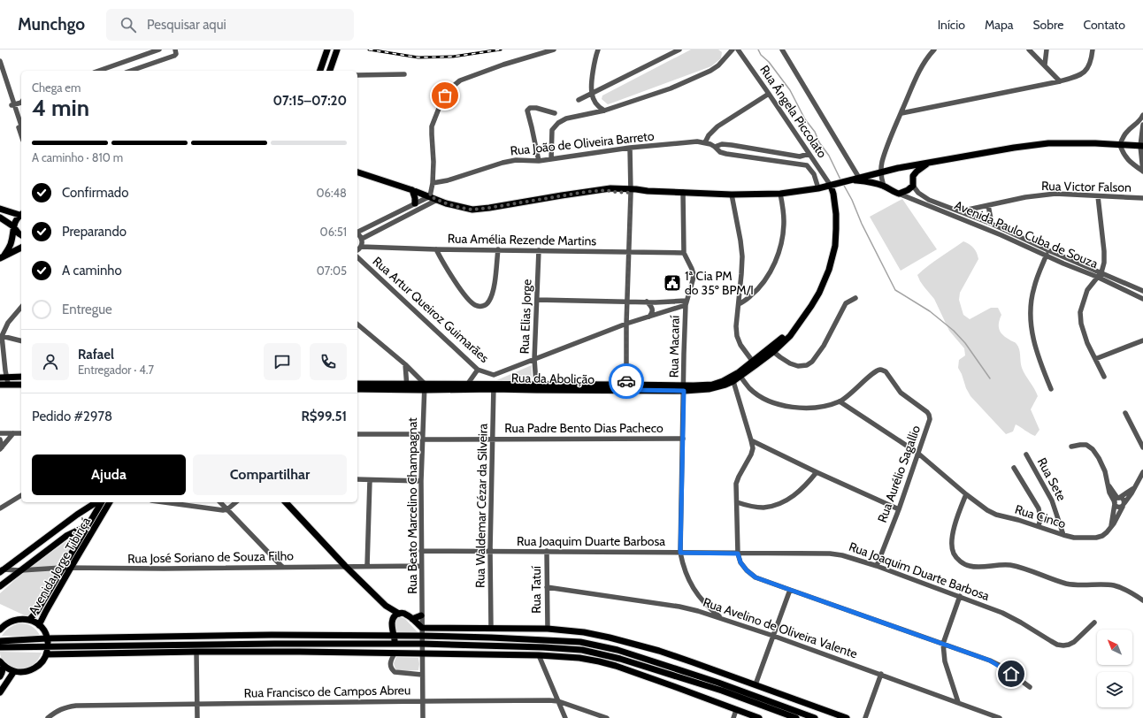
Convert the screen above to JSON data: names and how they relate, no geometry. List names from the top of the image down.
{
  "streets": {
    "main road": ["Rua da Abolição", "Avenida Jorge Tibiriçá"],
    "street": [
      "Rua Ângela Piccolato",
      "Rua João de Oliveira Barreto",
      "Rua Victor Falson",
      "Avenida Paulo Cuba de Souza",
      "Rua Amélia Rezende Martins",
      "Rua Artur Queiroz Guimarães",
      "Rua Elias Jorge",
      "Rua Macaraí",
      "Rua Padre Bento Dias Pacheco",
      "Rua Aurélio Sagallio",
      "Rua Sete",
      "Rua Beato Marcelino Champagnat",
      "Rua Waldemar Cézar da Silveira",
      "Rua Cinco",
      "Rua Joaquim Duarte Barbosa",
      "Rua José Soriano de Souza Filho",
      "Rua Tatuí",
      "Rua Avelino de Oliveira Valente",
      "Rua Francisco de Campos Abreu"
    ]
  },
  "crossings": [
    ["Rua Ângela Piccolato", "Rua João de Oliveira Barreto"],
    ["Rua Ângela Piccolato", "Rua da Abolição"],
    ["Rua Victor Falson", "Avenida Paulo Cuba de Souza"],
    ["Rua Amélia Rezende Martins", "Rua Elias Jorge"],
    ["Rua Amélia Rezende Martins", "Rua Macaraí"],
    ["Rua Artur Queiroz Guimarães", "Rua Elias Jorge"],
    ["Rua Elias Jorge", "Rua da Abolição"],
    ["Rua Macaraí", "Rua da Abolição"],
    ["Rua Macaraí", "Rua Padre Bento Dias Pacheco"],
    ["Rua Macaraí", "Rua Joaquim Duarte Barbosa"],
    ["Rua Macaraí", "Rua Avelino de Oliveira Valente"],
    ["Rua da Abolição", "Rua Beato Marcelino Champagnat"],
    ["Rua da Abolição", "Rua Waldemar Cézar da Silveira"],
    ["Rua Padre Bento Dias Pacheco", "Rua Beato Marcelino Champagnat"],
    ["Rua Padre Bento Dias Pacheco", "Rua Waldemar Cézar da Silveira"],
    ["Rua Aurélio Sagallio", "Rua Cinco"],
    ["Rua Aurélio Sagallio", "Rua Joaquim Duarte Barbosa"],
    ["Rua Sete", "Rua Cinco"],
    ["Rua Beato Marcelino Champagnat", "Rua Joaquim Duarte Barbosa"],
    ["Rua Beato Marcelino Champagnat", "Rua José Soriano de Souza Filho"],
    ["Rua Beato Marcelino Champagnat", "Rua Francisco de Campos Abreu"],
    ["Rua Waldemar Cézar da Silveira", "Rua Joaquim Duarte Barbosa"],
    ["Rua Joaquim Duarte Barbosa", "Rua Tatuí"],
    ["Rua José Soriano de Souza Filho", "Avenida Jorge Tibiriçá"],
    ["Rua Tatuí", "Rua Avelino de Oliveira Valente"]
  ],
  "places": {
    "public building": ["1ª Cia PM do 35º BPM/I"]
  },
  "north": "top left",
  "page": {
    "header": "Munchgo",
    "search": "Pesquisar aqui",
    "nav": [
      "Início",
      "Mapa",
      "Sobre",
      "Contato"
    ],
    "heading": ["4 min", "Chega em", "07:15–07:20"],
    "panel": [
      "Rafael",
      "Entregador · 4.7",
      "Pedido #2978",
      "R$99.51"
    ],
    "bar": "A caminho · 810 m",
    "list": [
      ["Confirmado", "06:48"],
      ["Preparando", "06:51"],
      ["A caminho", "07:05"],
      "Entregue"
    ],
    "buttons": ["Ajuda", "Compartilhar"]
  }
}
